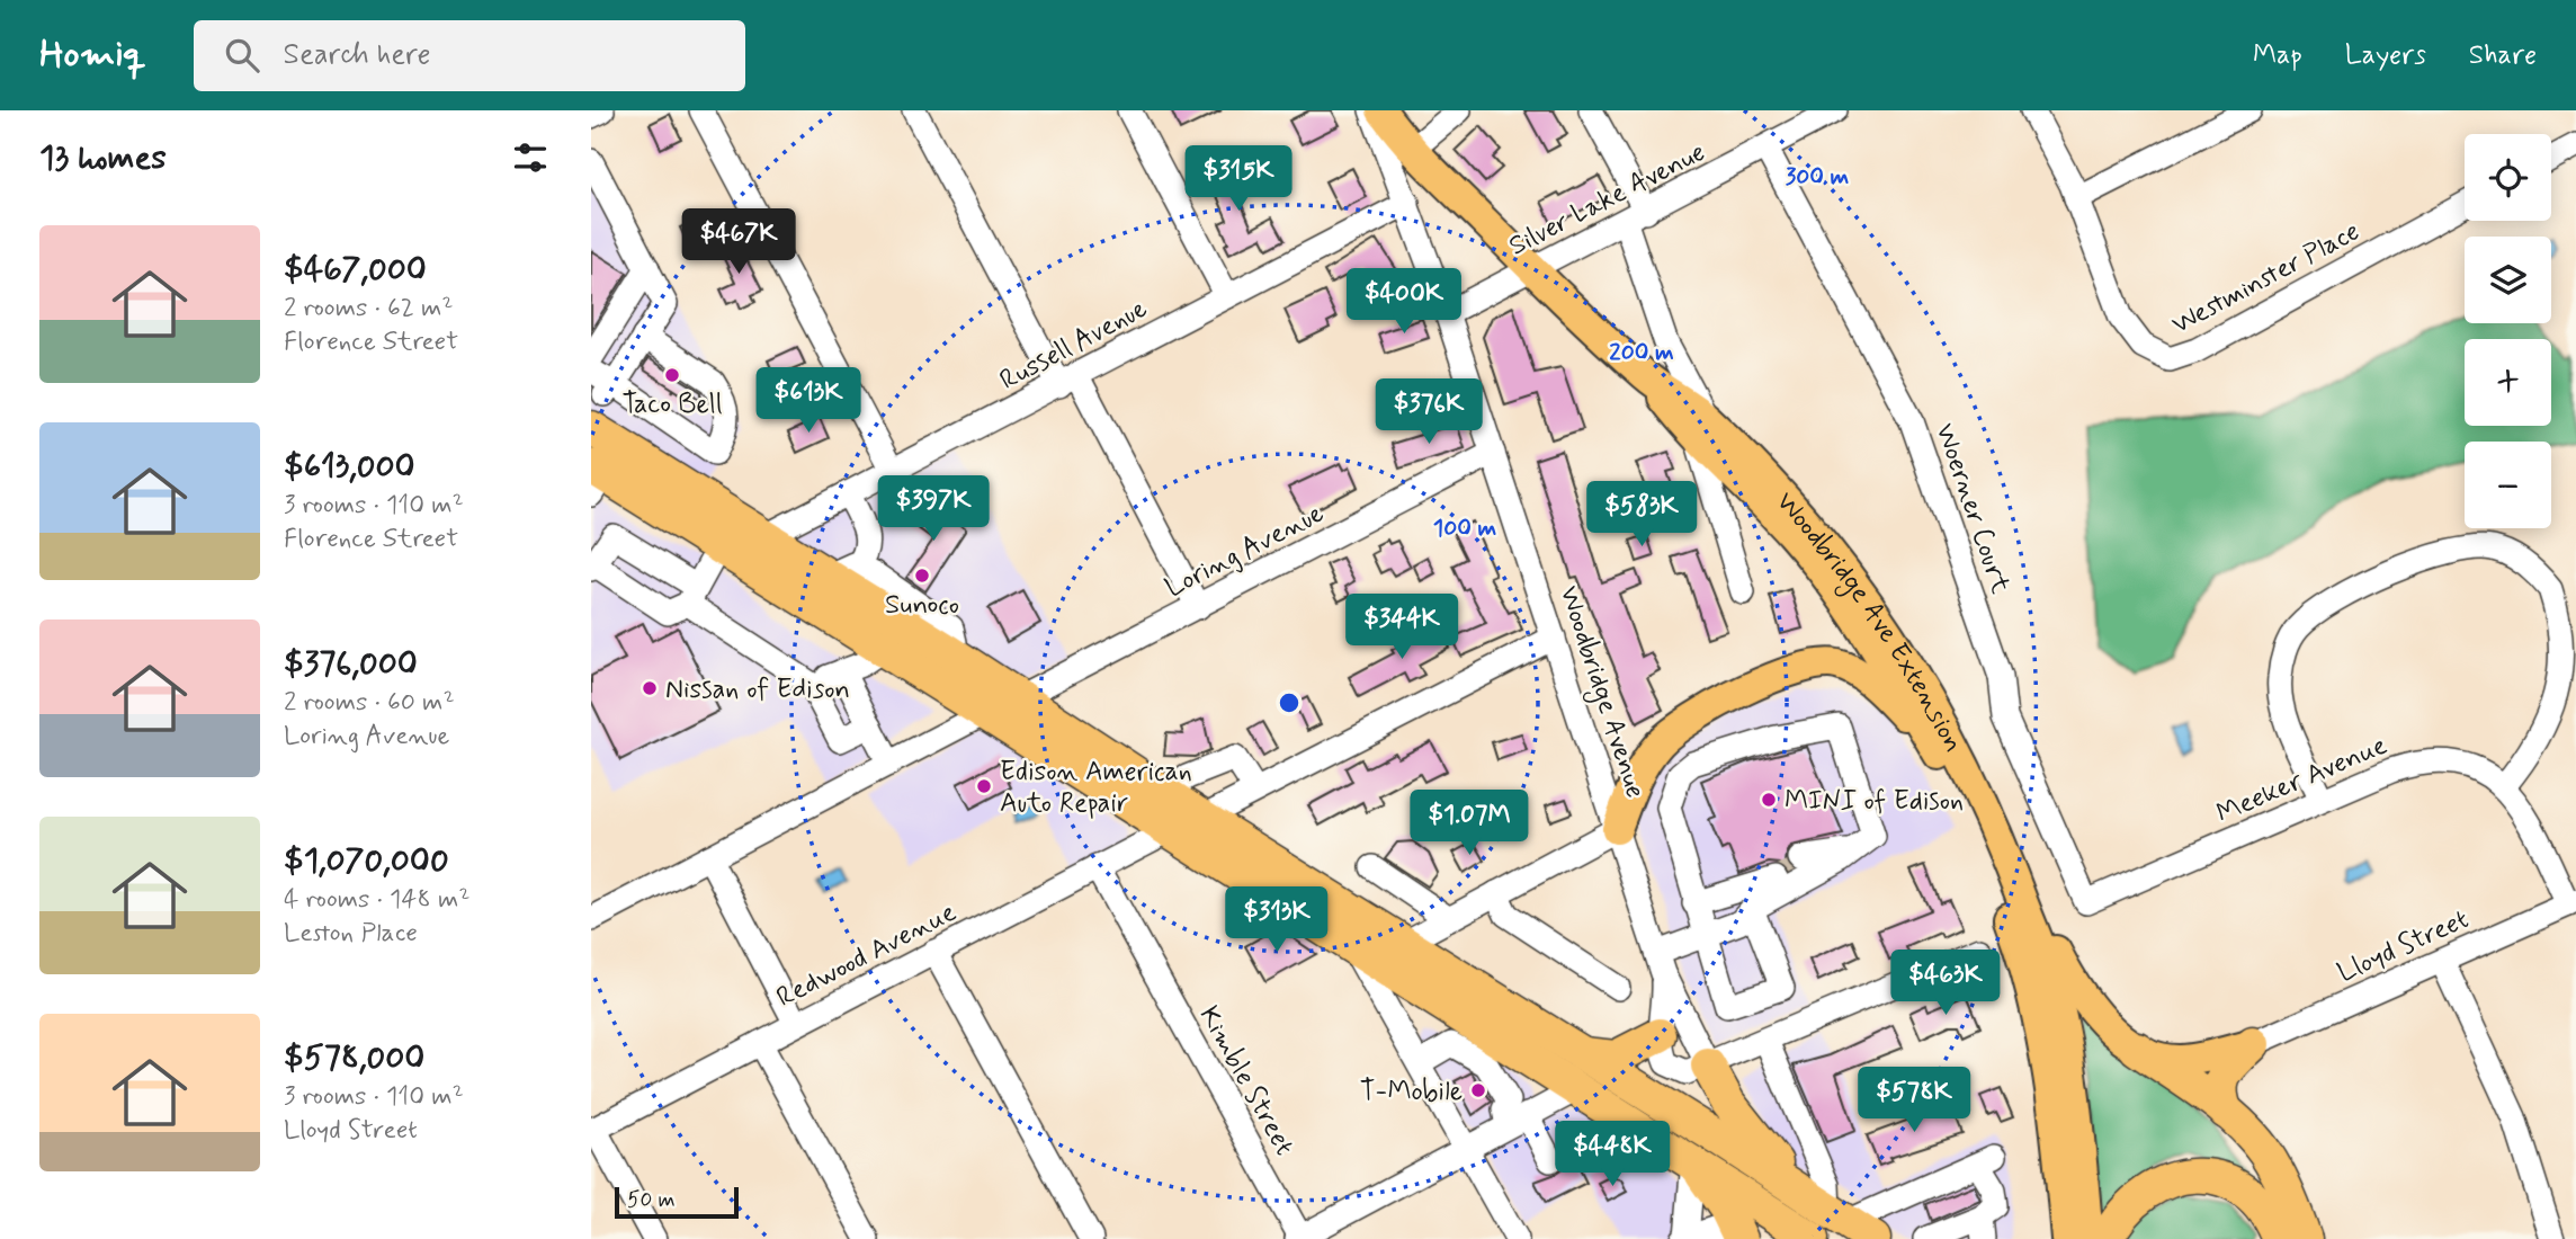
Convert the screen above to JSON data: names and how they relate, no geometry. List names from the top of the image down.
{
  "streets": {
    "main road": ["Woodbridge Ave Extension"],
    "street": [
      "Silver Lake Avenue",
      "Westminster Place",
      "Russell Avenue",
      "Woerner Court",
      "Loring Avenue",
      "Woodbridge Avenue",
      "Meeker Avenue",
      "Lloyd Street",
      "Redwood Avenue",
      "Kimble Street"
    ]
  },
  "crossings": [
    ["Silver Lake Avenue", "Woerner Court"],
    ["Silver Lake Avenue", "Woodbridge Ave Extension"],
    ["Silver Lake Avenue", "Woodbridge Avenue"],
    ["Russell Avenue", "Woodbridge Avenue"],
    ["Woerner Court", "Meeker Avenue"],
    ["Loring Avenue", "Woodbridge Avenue"],
    ["Meeker Avenue", "Lloyd Street"],
    ["Redwood Avenue", "Kimble Street"]
  ],
  "places": [
    "Taco Bell",
    "Sunoco",
    "Nissan of Edison",
    "Edison American Auto Repair",
    "MINI of Edison",
    "T-Mobile"
  ],
  "scale_bar": "50 m",
  "page": {
    "header": "Homiq",
    "search": "Search here",
    "nav": ["Map", "Layers", "Share"],
    "heading": "13 homes",
    "map_buttons": ["+", "−"],
    "price": [
      "$315K",
      "$467K",
      "$400K",
      "$613K",
      "$376K",
      "$397K",
      "$583K",
      "$344K",
      "$1.07M",
      "$313K",
      "$463K",
      "$578K",
      "$448K"
    ],
    "list": [
      {
        "name": "$467,000",
        "note": "2 rooms · 62 m² · Florence Street"
      },
      {
        "name": "$613,000",
        "note": "3 rooms · 110 m² · Florence Street"
      },
      {
        "name": "$376,000",
        "note": "2 rooms · 60 m² · Loring Avenue"
      },
      {
        "name": "$1,070,000",
        "note": "4 rooms · 148 m² · Leston Place"
      },
      {
        "name": "$578,000",
        "note": "3 rooms · 110 m² · Lloyd Street"
      }
    ],
    "scale": "50 m"
  },
  "rings": ["300 m", "200 m", "100 m"]
}
